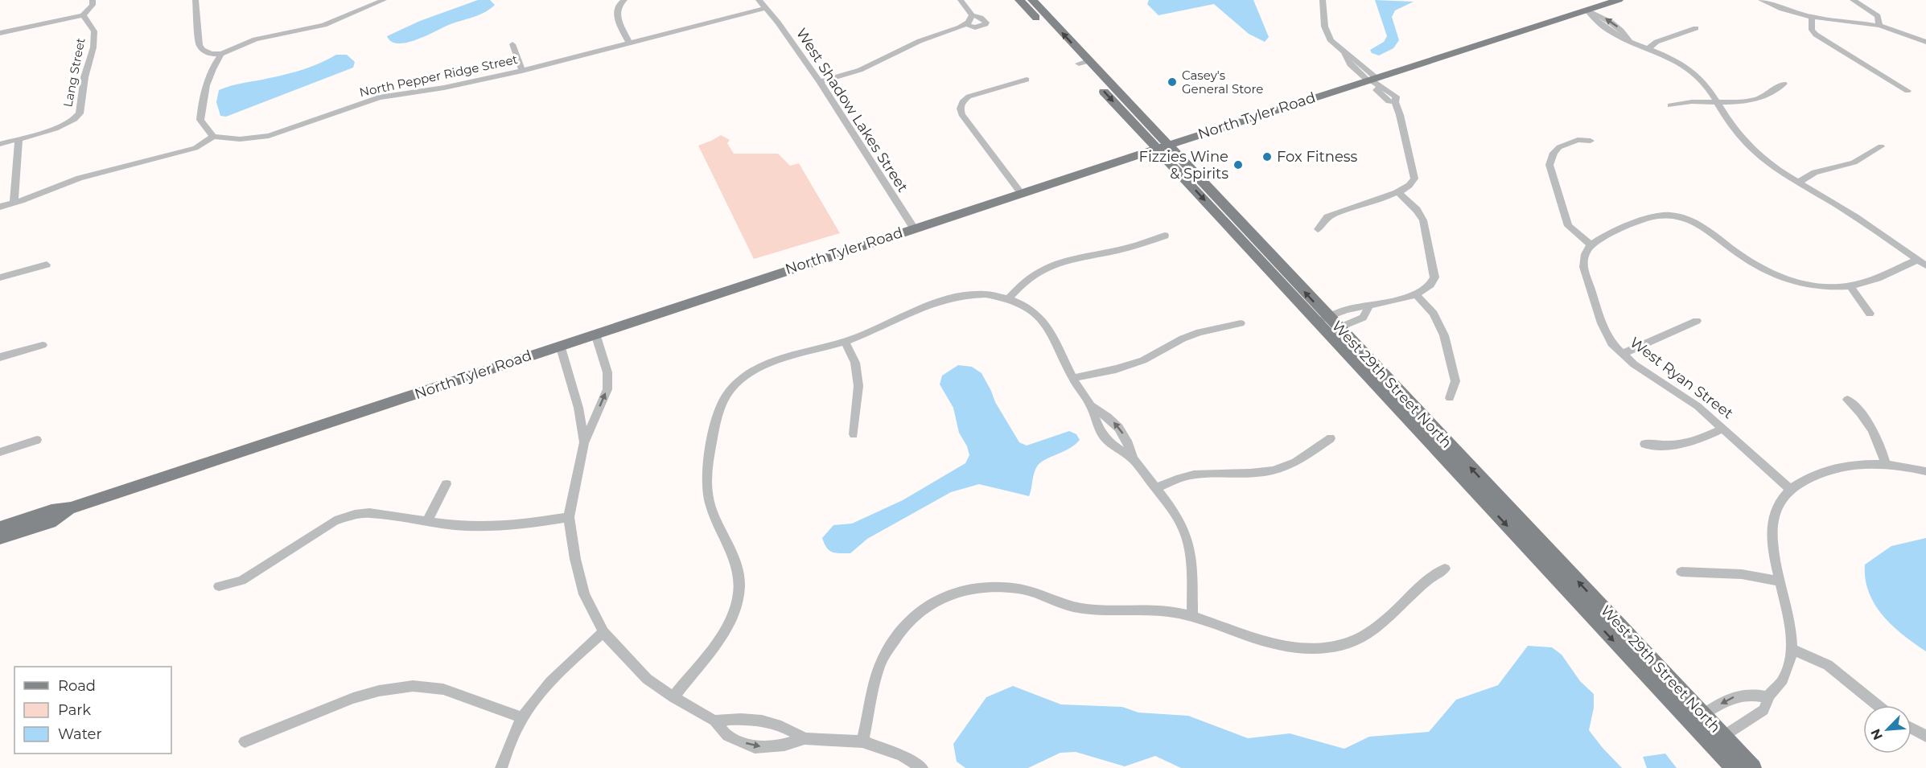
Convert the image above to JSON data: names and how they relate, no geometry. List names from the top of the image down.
{
  "streets": {
    "main road": ["North Tyler Road", "West 29th Street North"],
    "street": [
      "Lang Street",
      "North Pepper Ridge Street",
      "West Shadow Lakes Street",
      "West Ryan Street"
    ]
  },
  "crossings": [
    ["North Pepper Ridge Street", "West Shadow Lakes Street"],
    ["West Shadow Lakes Street", "North Tyler Road"],
    ["North Tyler Road", "West 29th Street North"]
  ],
  "places": ["Casey's General Store", "Fox Fitness", "Fizzies Wine & Spirits"],
  "legend": ["Road", "Park", "Water"],
  "north": "bottom left"
}
